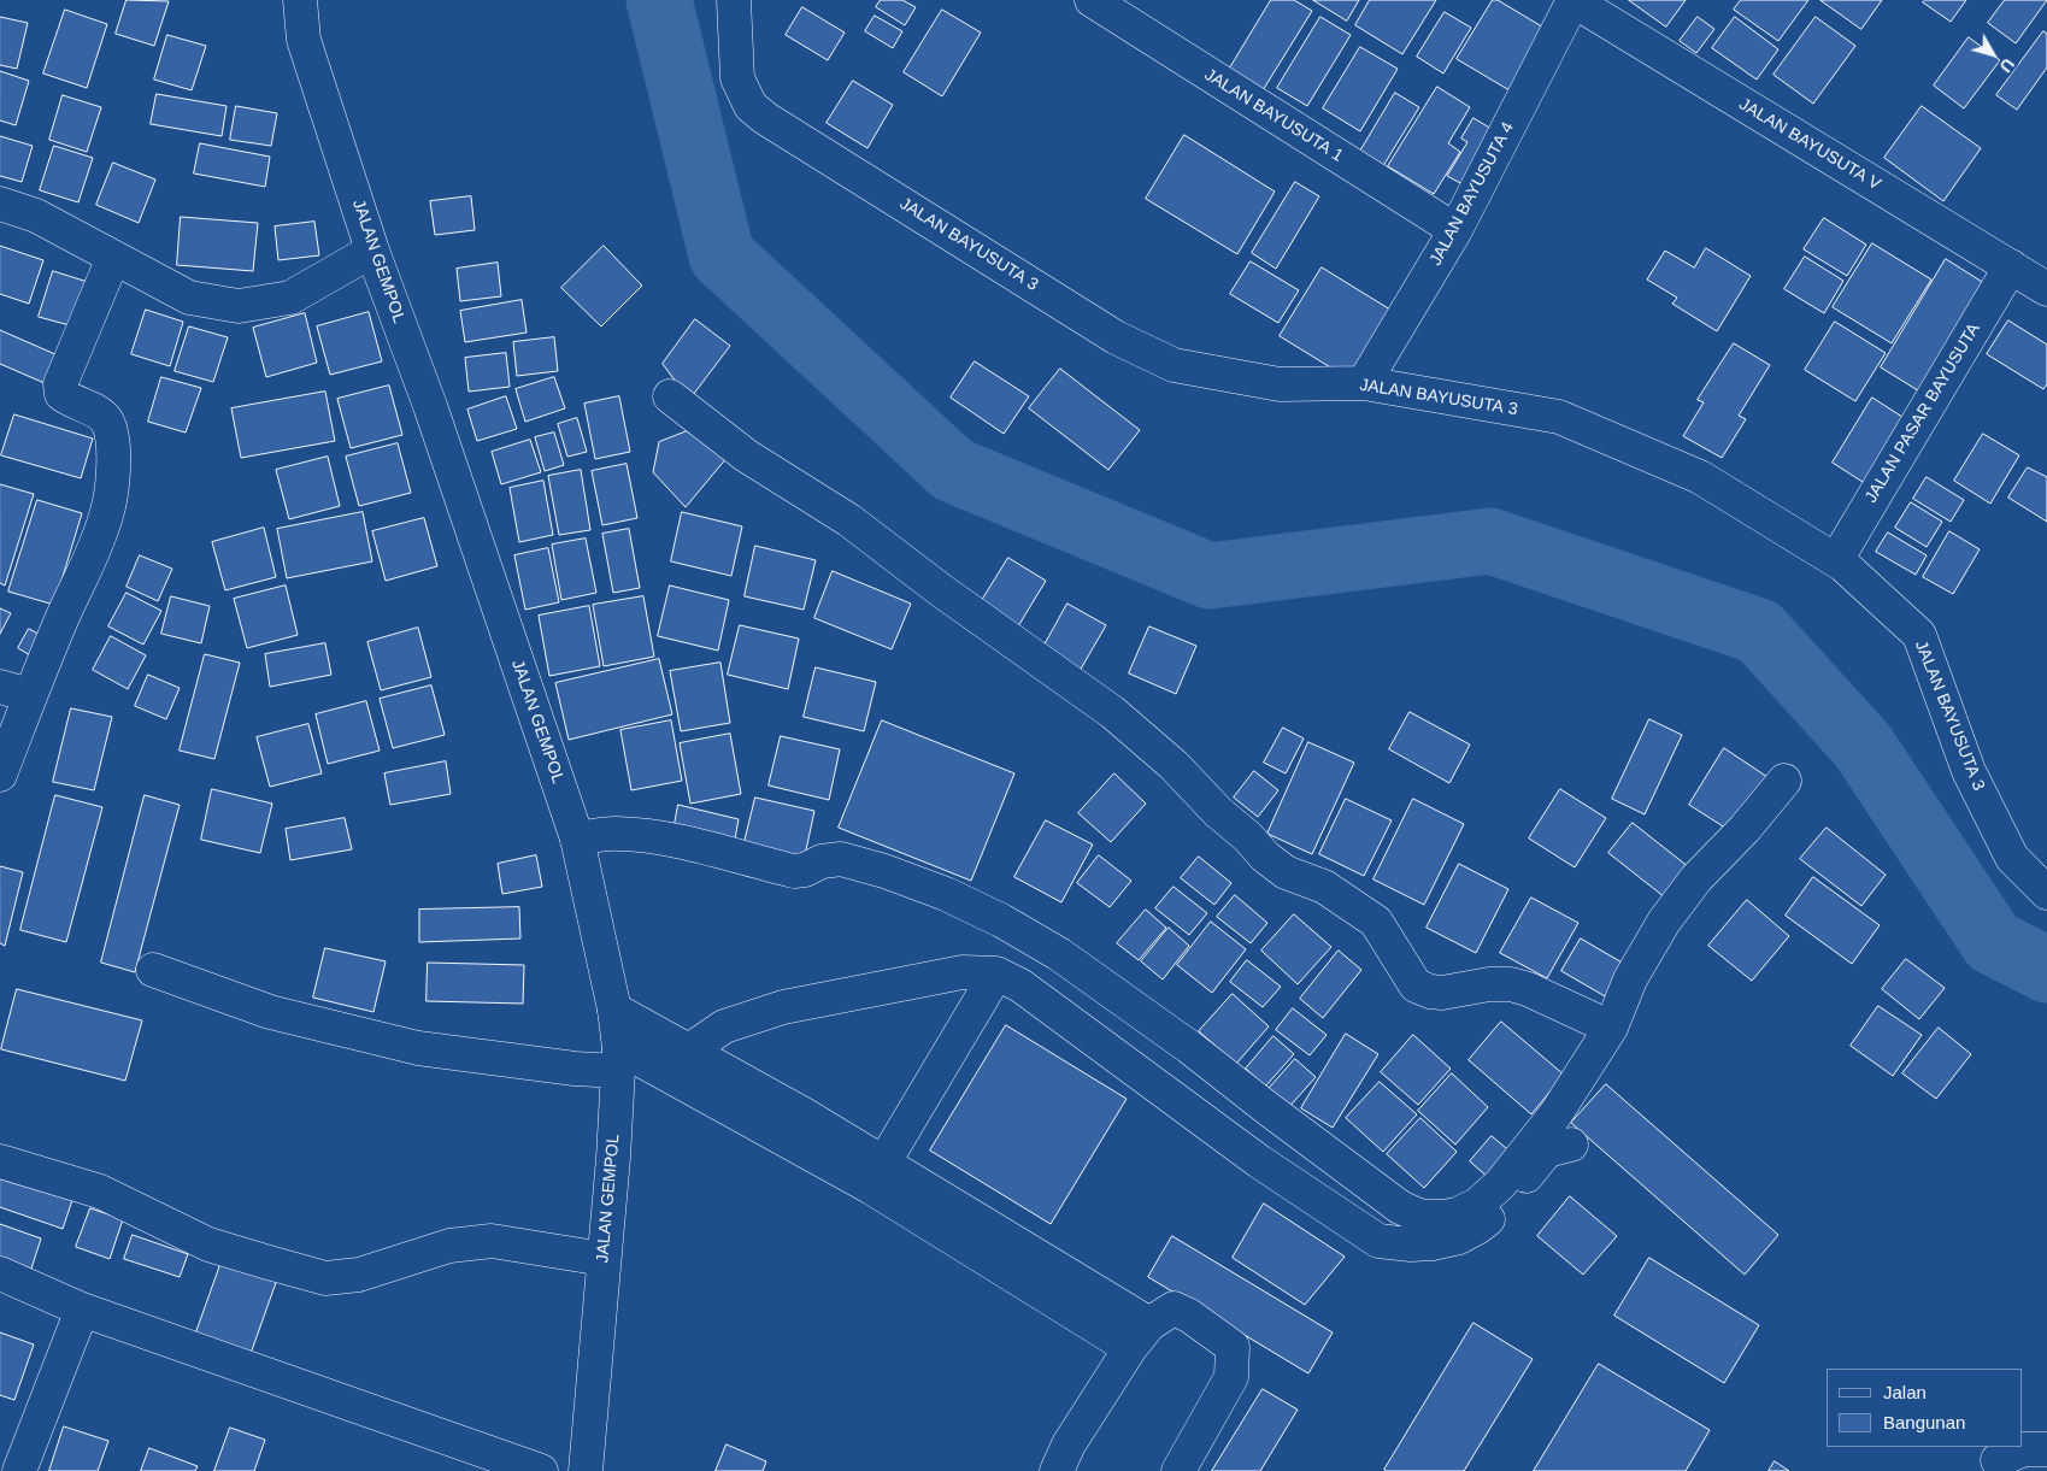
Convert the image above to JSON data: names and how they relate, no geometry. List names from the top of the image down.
{
  "streets": {
    "street": [
      "JALAN BAYUSUTA 1",
      "JALAN BAYUSUTA V",
      "JALAN BAYUSUTA 4",
      "JALAN BAYUSUTA 3",
      "JALAN GEMPOL",
      "JALAN PASAR BAYUSUTA"
    ]
  },
  "crossings": [
    ["JALAN BAYUSUTA 1", "JALAN BAYUSUTA 4"],
    ["JALAN BAYUSUTA V", "JALAN BAYUSUTA 4"],
    ["JALAN BAYUSUTA V", "JALAN PASAR BAYUSUTA"],
    ["JALAN BAYUSUTA 4", "JALAN BAYUSUTA 3"],
    ["JALAN BAYUSUTA 3", "JALAN PASAR BAYUSUTA"]
  ],
  "legend": ["Jalan", "Bangunan"],
  "north": "bottom right"
}
